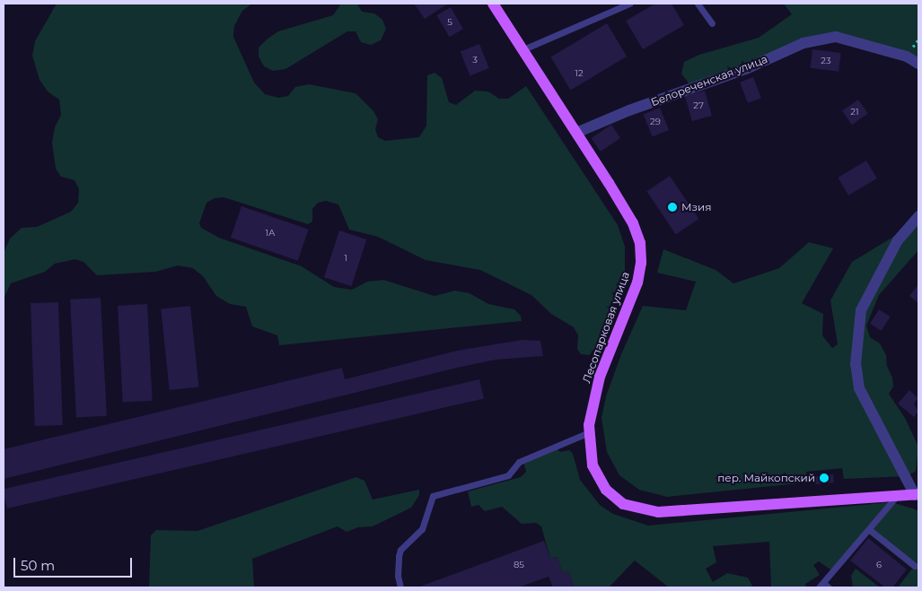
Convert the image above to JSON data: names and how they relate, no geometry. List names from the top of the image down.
{
  "streets": {
    "main road": ["Лесопарковая улица"],
    "street": ["Белореченская улица"]
  },
  "crossings": [
    ["Белореченская улица", "Лесопарковая улица"]
  ],
  "places": ["Мзия", "пер. Майкопский"],
  "house_numbers": [
    "5",
    "3",
    "23",
    "12",
    "27",
    "21",
    "29",
    "1А",
    "1",
    "85",
    "6"
  ],
  "scale_bar": "50 m"
}
